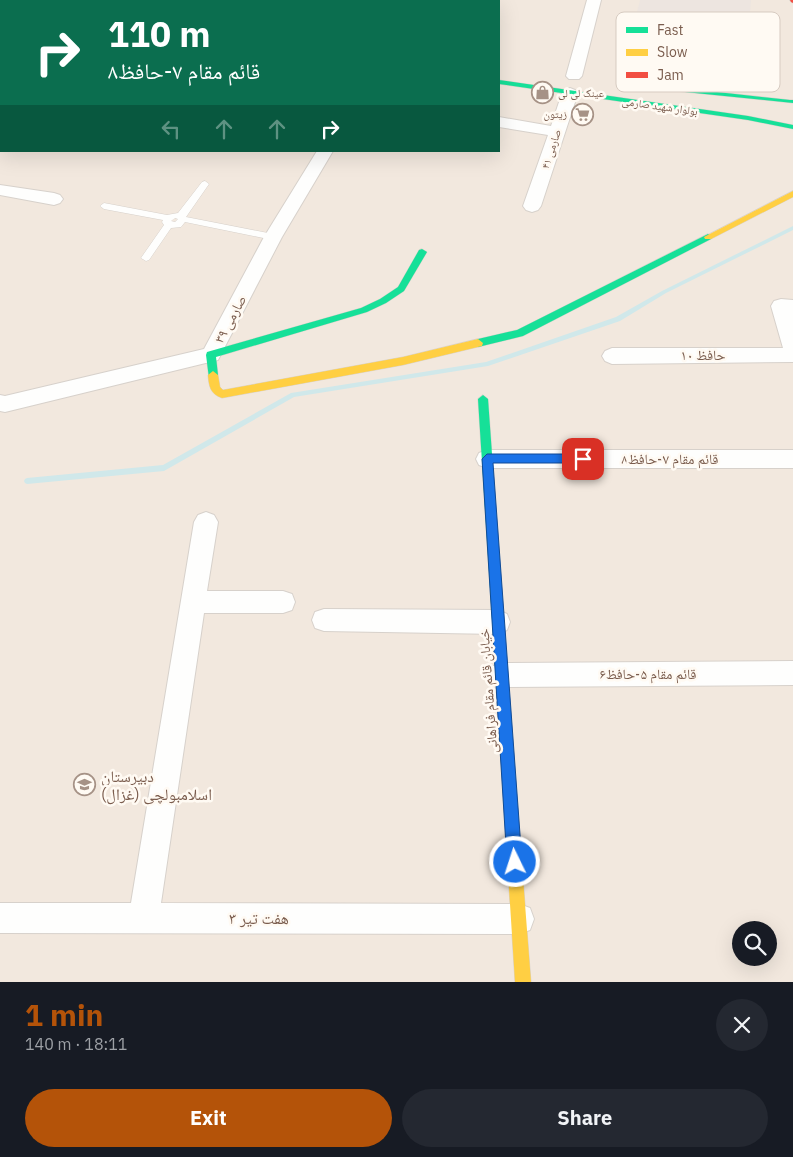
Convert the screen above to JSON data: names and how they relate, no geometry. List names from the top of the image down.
{
  "streets": {
    "street": [
      "بولوار شهید صارمی",
      "صارمی ۴۱",
      "صارمی ۳۹",
      "حافظ ۱۰",
      "قائم مقام ۷-حافظ۸",
      "قائم مقام ۵-حافظ۶",
      "خیابان قائم مقام فراهانی",
      "هفت تیر ۳"
    ]
  },
  "crossings": [
    ["بولوار شهید صارمی", "صارمی ۴۱"],
    ["قائم مقام ۷-حافظ۸", "خیابان قائم مقام فراهانی"],
    ["قائم مقام ۵-حافظ۶", "خیابان قائم مقام فراهانی"],
    ["خیابان قائم مقام فراهانی", "هفت تیر ۳"]
  ],
  "places": {
    "shop": ["عینک لی لی"],
    "supermarket": ["زیتون"],
    "school or university": ["دبیرستان اسلامبولچی (غزال)"]
  },
  "legend": ["Fast", "Slow", "Jam"],
  "page": {
    "turn": ["110 m", "قائم مقام ۷-حافظ۸"],
    "heading": ["1 min", "140 m · 18:11"],
    "buttons": ["Exit", "Share"]
  }
}
